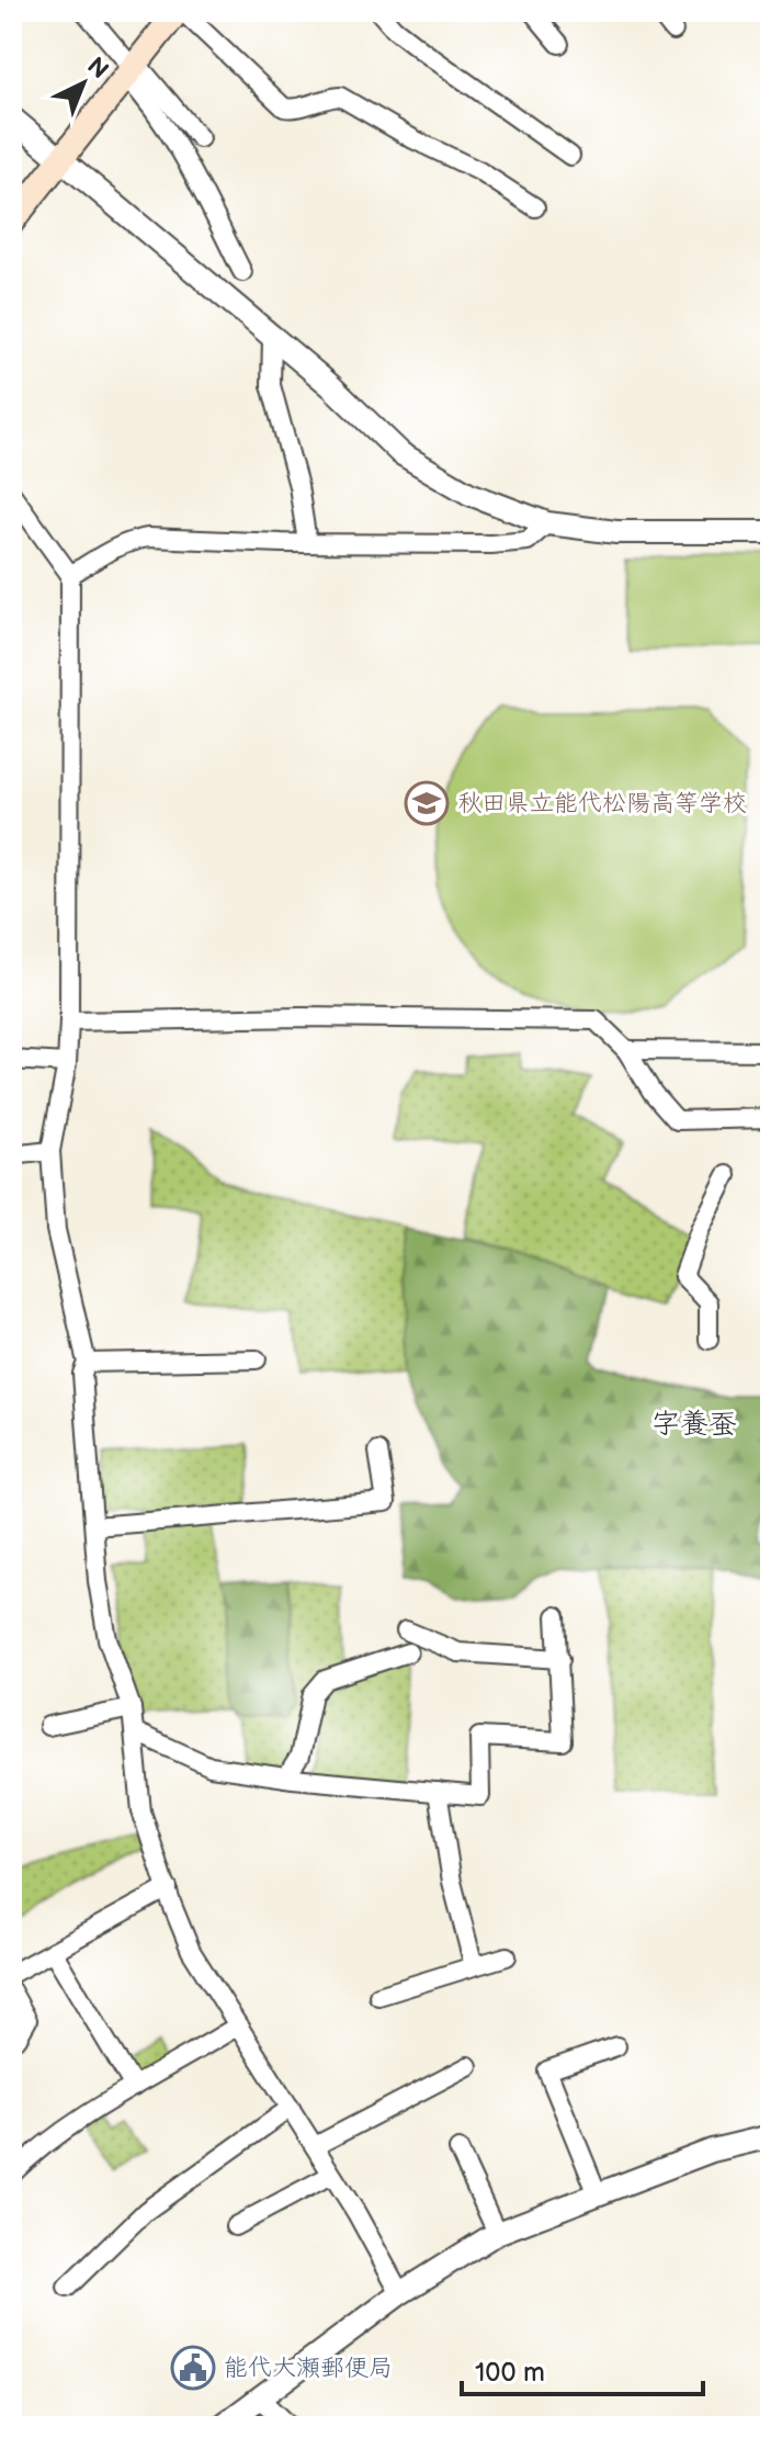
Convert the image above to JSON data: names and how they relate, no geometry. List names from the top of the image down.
{
  "districts": ["字養蚕"],
  "places": {
    "school or university": ["秋田県立能代松陽高等学校"],
    "public building": ["能代大瀬郵便局"]
  },
  "scale_bar": "100 m",
  "north": "top right"
}
